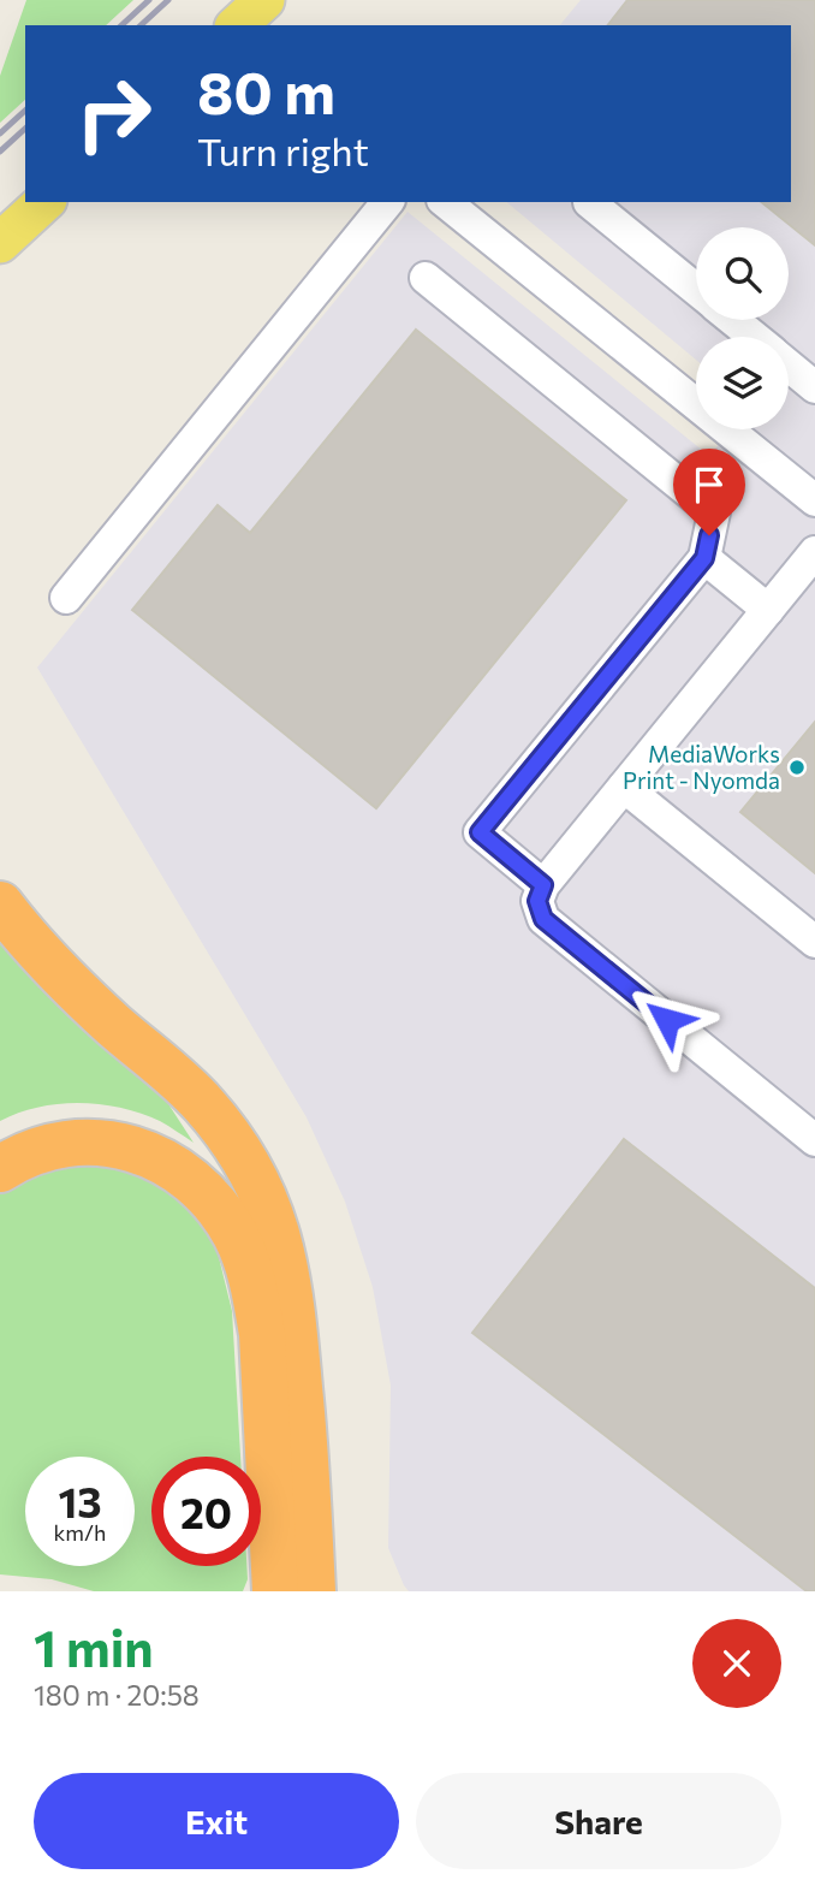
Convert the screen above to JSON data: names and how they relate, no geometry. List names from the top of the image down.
{
  "places": ["MediaWorks Print - Nyomda"],
  "page": {
    "turn": ["80 m", "Turn right"],
    "speed": "13 km/h",
    "limit": "20",
    "heading": ["1 min", "180 m · 20:58"],
    "buttons": ["Exit", "Share"]
  }
}
